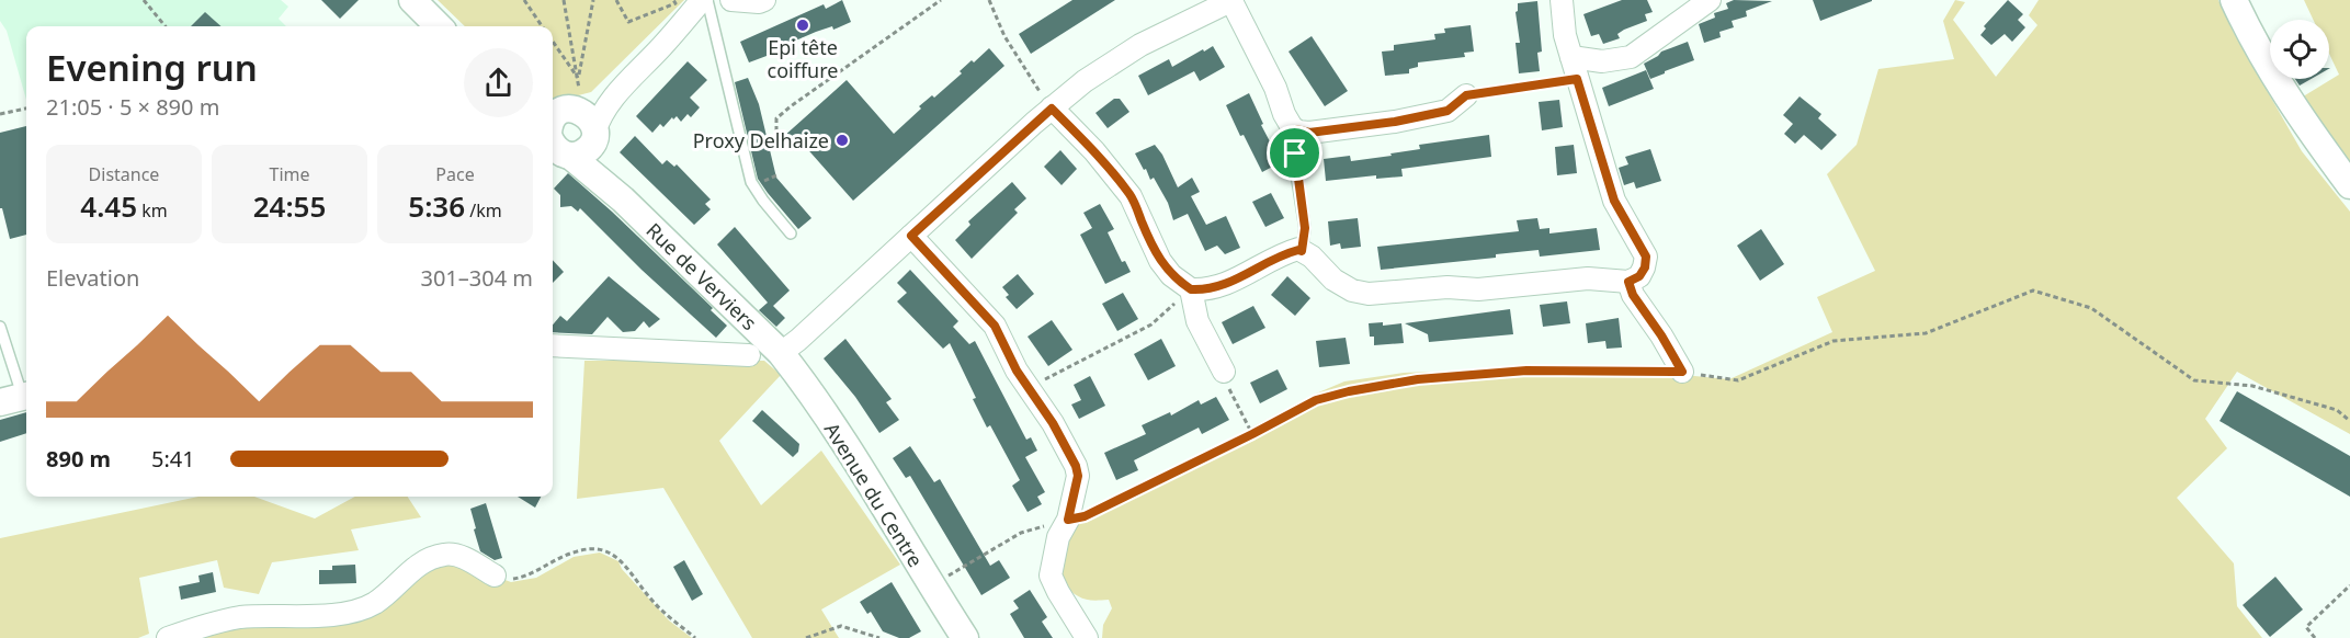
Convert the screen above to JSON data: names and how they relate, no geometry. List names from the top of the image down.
{
  "streets": {
    "street": ["Rue de Verviers", "Avenue du Centre"]
  },
  "crossings": [
    ["Rue de Verviers", "Avenue du Centre"]
  ],
  "places": ["Epi tête coiffure", "Proxy Delhaize"],
  "page": {
    "heading": ["Evening run", "21:05 · 5 × 890 m"],
    "stats": [
      ["Distance", "4.45 km"],
      ["Time", "24:55"],
      ["Pace", "5:36 /km"]
    ],
    "chart": ["Elevation", "301–304 m"],
    "list": [
      {
        "name": "890 m",
        "note": "5:41"
      }
    ]
  }
}
